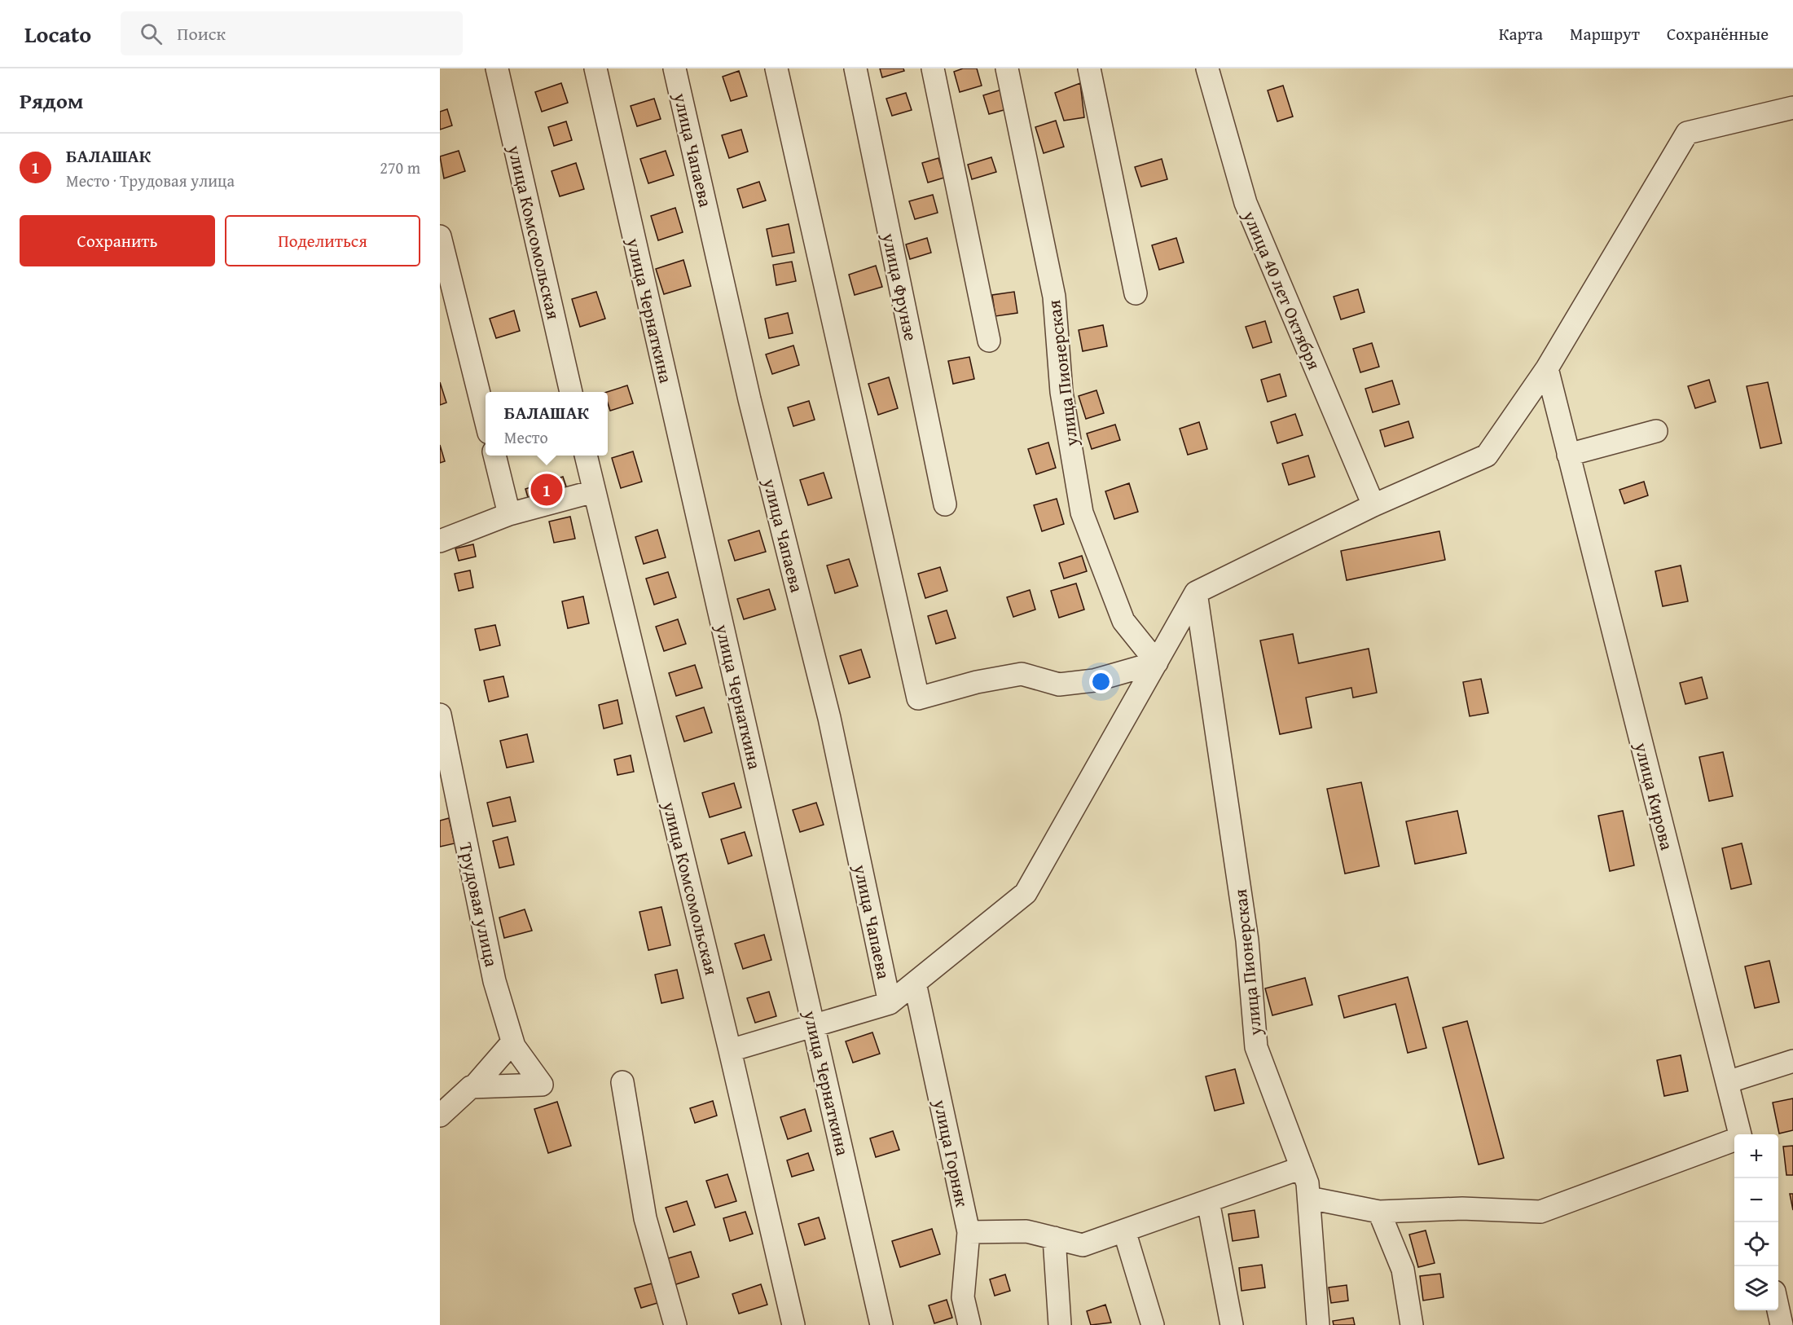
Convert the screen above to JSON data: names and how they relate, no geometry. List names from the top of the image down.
{
  "streets": {
    "street": [
      "улица Чапаева",
      "улица Комсомольская",
      "улица Фрунзе",
      "улица 40 лет Октября",
      "улица Чернаткина",
      "улица Пионерская",
      "улица Кирова",
      "Трудовая улица",
      "улица Горняк"
    ]
  },
  "page": {
    "header": "Locato",
    "search": "Поиск",
    "nav": ["Карта", "Маршрут", "Сохранённые"],
    "heading": "Рядом",
    "list": [
      {
        "mark": "1",
        "name": "БАЛАШАК",
        "note": "Место · Трудовая улица",
        "value": "270 m"
      }
    ],
    "buttons": ["Сохранить", "Поделиться"],
    "popup": ["БАЛАШАК", "Место"],
    "pins": "1",
    "map_buttons": ["+", "−"]
  }
}
